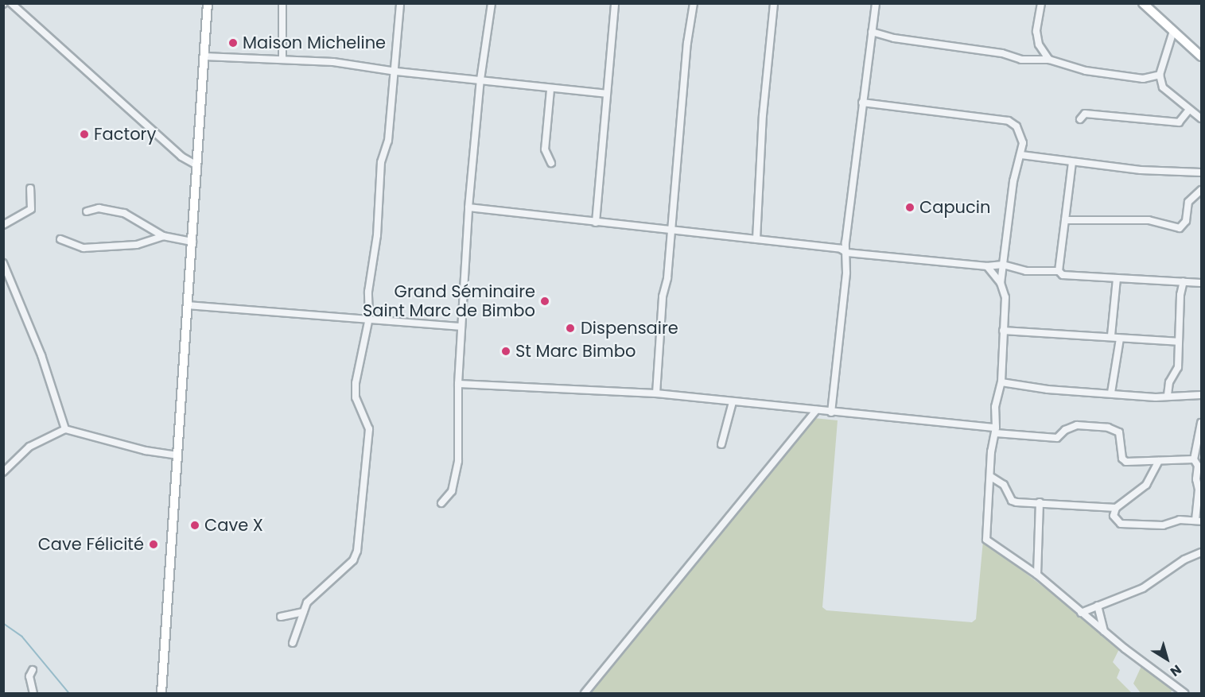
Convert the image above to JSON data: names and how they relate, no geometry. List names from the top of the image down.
{
  "places": [
    "Maison Micheline",
    "Factory",
    "Capucin",
    "Grand Séminaire Saint Marc de Bimbo",
    "Dispensaire",
    "St Marc Bimbo",
    "Cave X",
    "Cave Félicité"
  ],
  "north": "bottom right"
}
